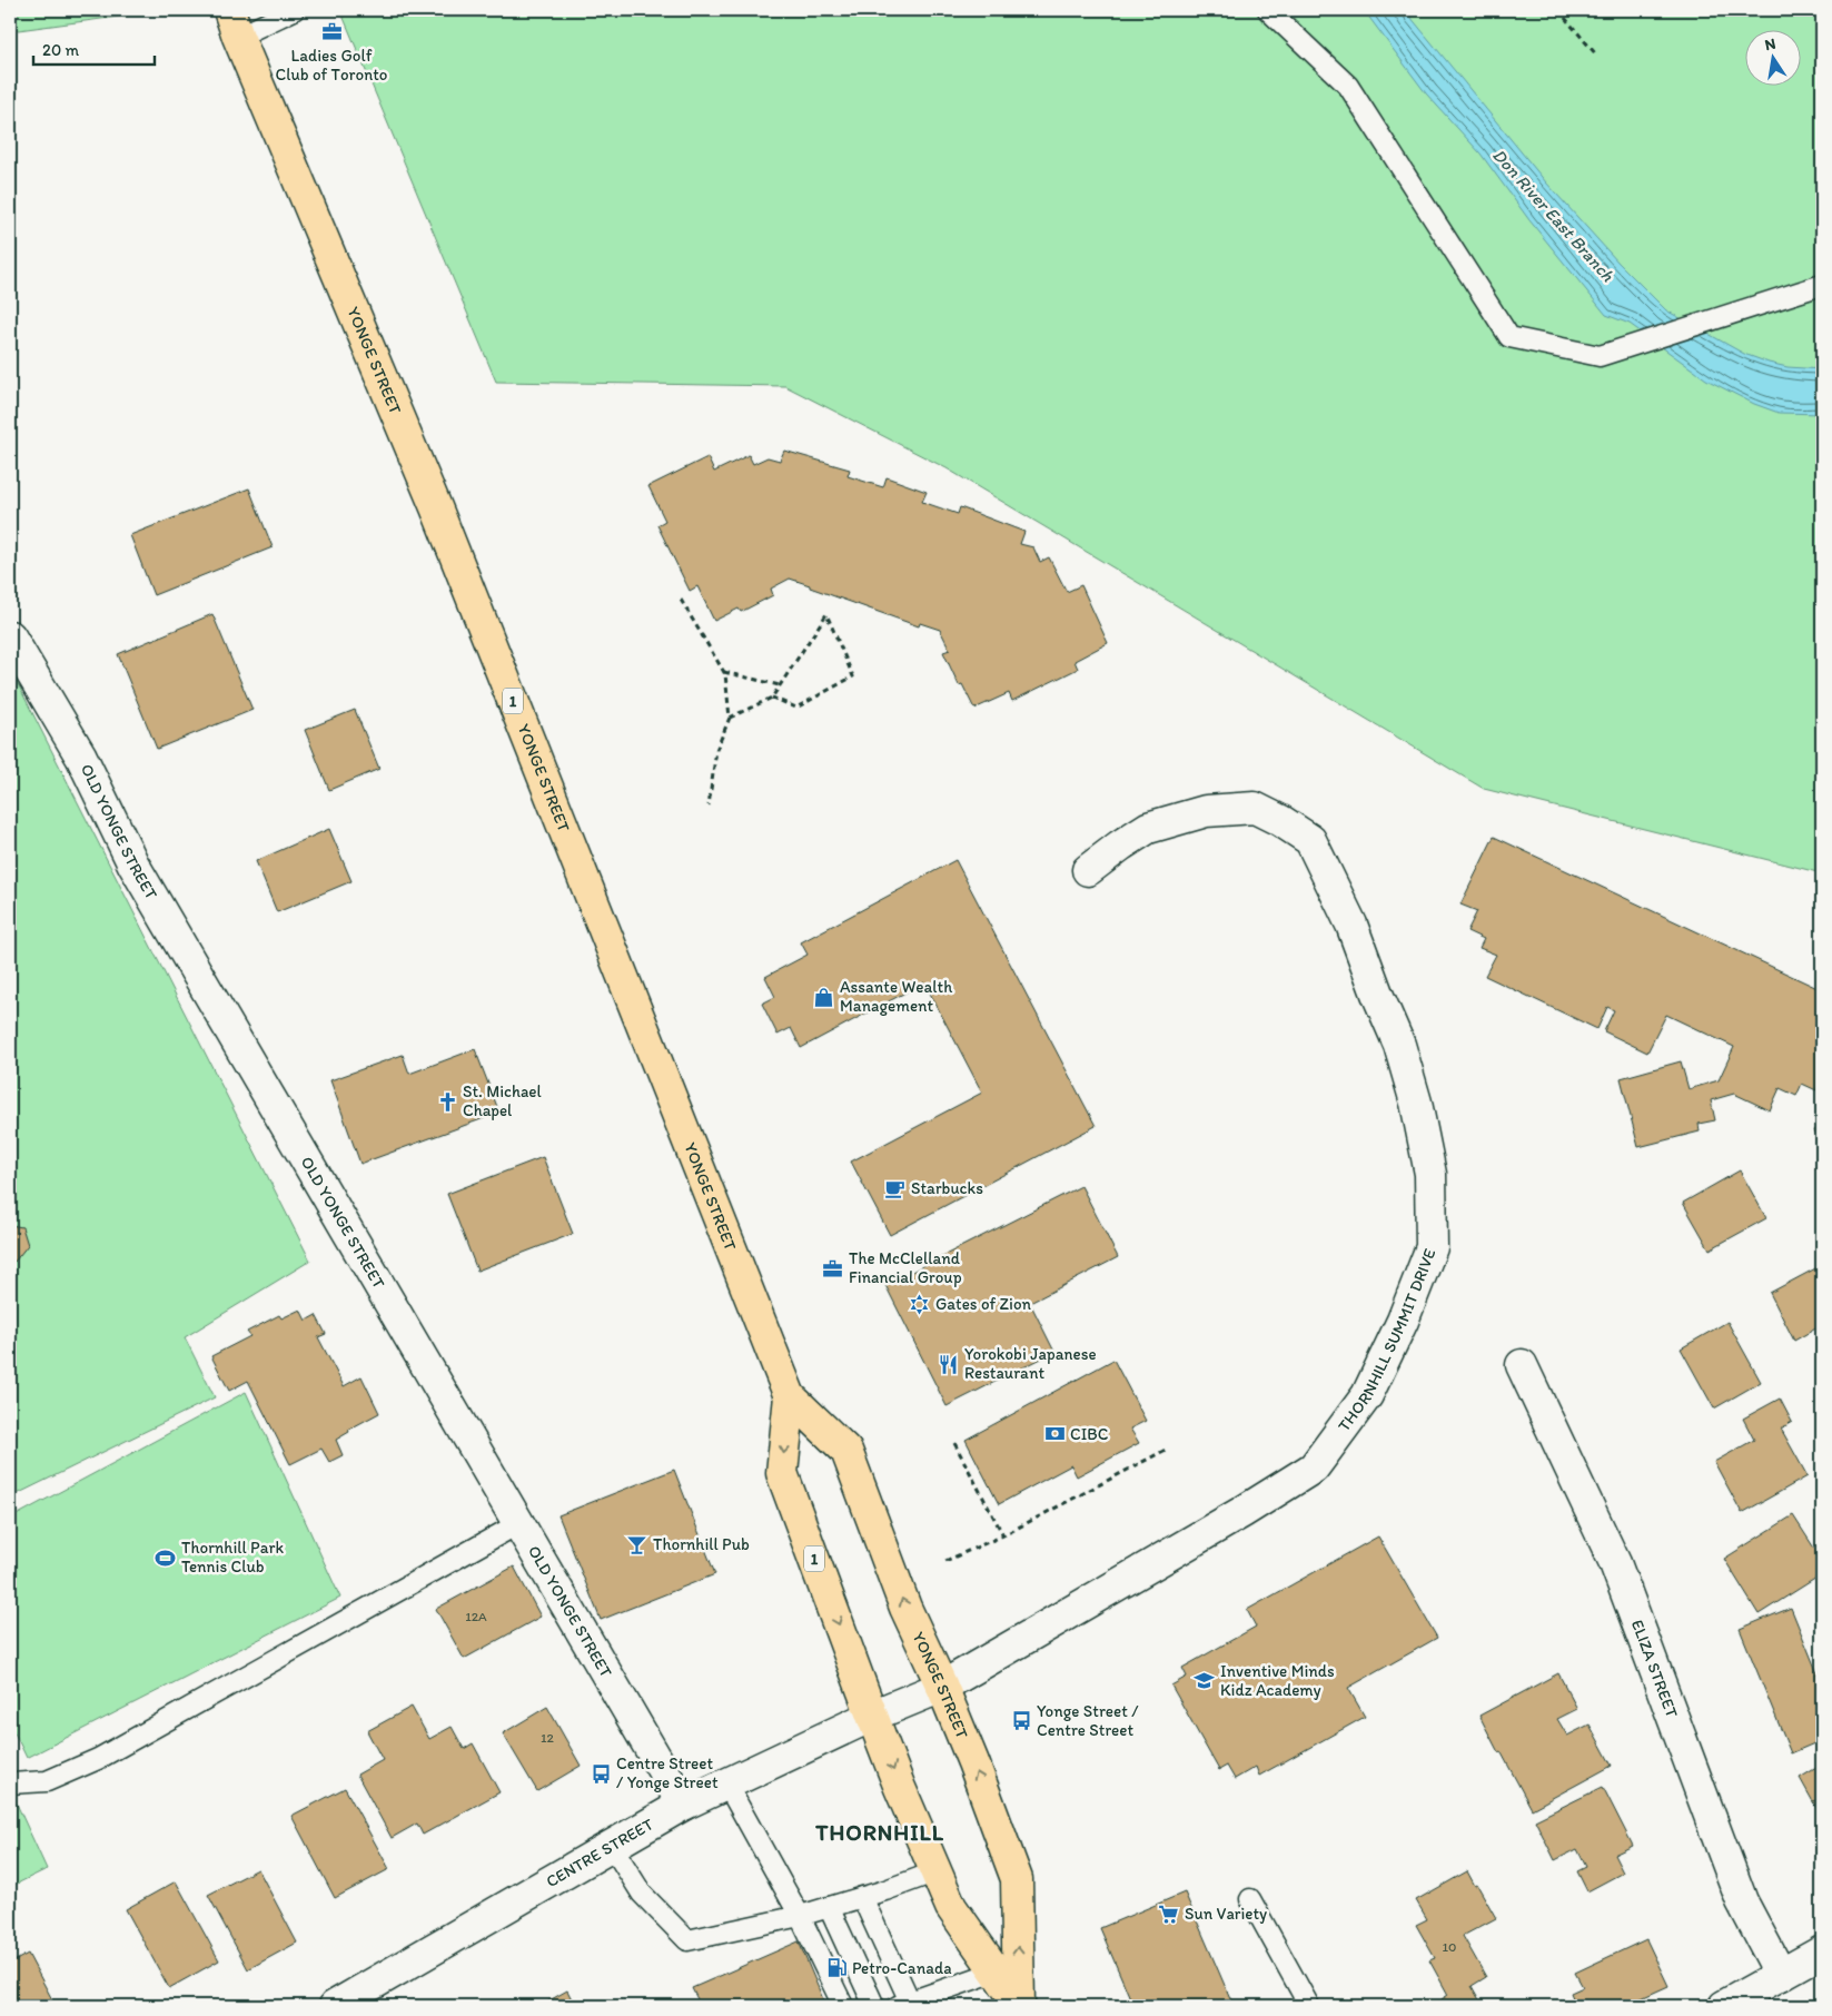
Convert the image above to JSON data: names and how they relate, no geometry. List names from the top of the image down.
{
  "streets": {
    "main road": ["YONGE STREET", "1"],
    "street": [
      "OLD YONGE STREET",
      "THORNHILL SUMMIT DRIVE",
      "ELIZA STREET",
      "CENTRE STREET"
    ]
  },
  "crossings": [
    ["YONGE STREET", "THORNHILL SUMMIT DRIVE"],
    ["YONGE STREET", "CENTRE STREET"],
    ["OLD YONGE STREET", "CENTRE STREET"],
    ["THORNHILL SUMMIT DRIVE", "CENTRE STREET"]
  ],
  "districts": ["THORNHILL"],
  "water": ["Don River East Branch"],
  "places": {
    "office": ["Ladies Golf Club of Toronto", "The McClelland Financial Group"],
    "shop": ["Assante Wealth Management"],
    "church": ["St. Michael Chapel"],
    "cafe": ["Starbucks"],
    "synagogue": ["Gates of Zion"],
    "restaurant": ["Yorokobi Japanese Restaurant"],
    "bank": ["CIBC"],
    "bar": ["Thornhill Pub"],
    "sports": ["Thornhill Park Tennis Club"],
    "school or university": ["Inventive Minds Kidz Academy"],
    "bus stop": ["Yonge Street / Centre Street", "Centre Street / Yonge Street"],
    "supermarket": ["Sun Variety"],
    "fuel station": ["Petro-Canada"]
  },
  "house_numbers": ["12A", "12", "10"],
  "scale_bar": "20 m",
  "north": "top"
}
